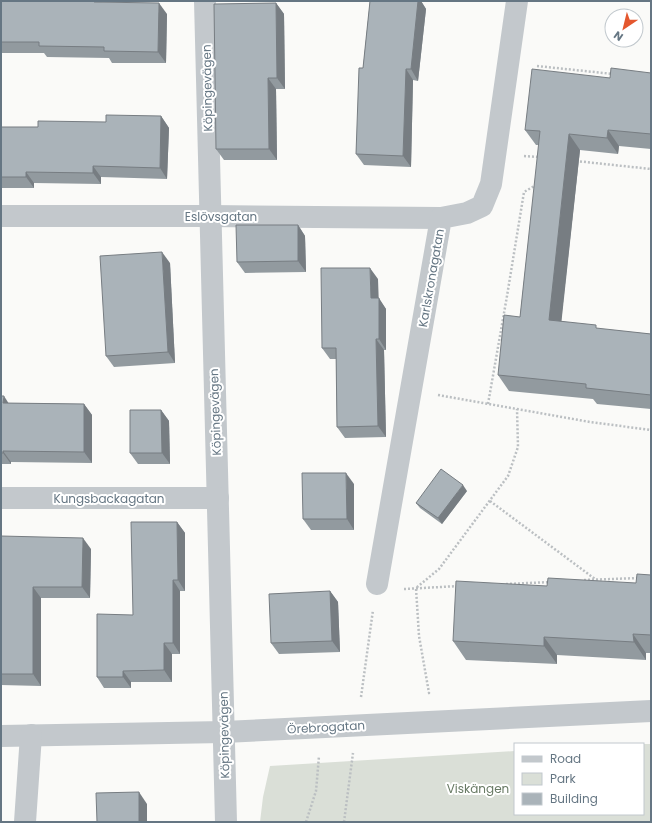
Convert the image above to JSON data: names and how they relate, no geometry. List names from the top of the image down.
{
  "streets": {
    "street": [
      "Köpingevägen",
      "Eslövsgatan",
      "Karlskronagatan",
      "Kungsbackagatan",
      "Örebrogatan"
    ]
  },
  "crossings": [
    ["Köpingevägen", "Eslövsgatan"],
    ["Köpingevägen", "Kungsbackagatan"],
    ["Köpingevägen", "Örebrogatan"],
    ["Eslövsgatan", "Karlskronagatan"]
  ],
  "parks": ["Viskängen"],
  "legend": ["Road", "Park", "Building"],
  "north": "bottom left"
}
